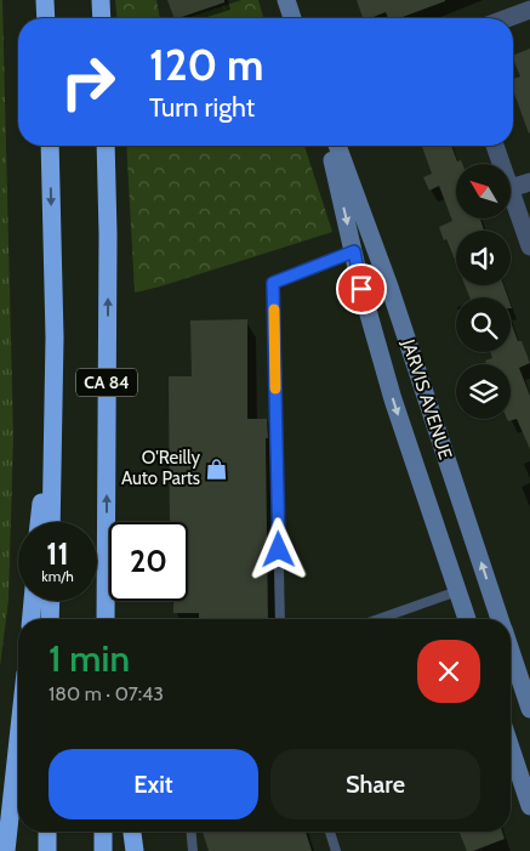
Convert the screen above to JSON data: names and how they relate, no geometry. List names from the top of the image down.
{
  "streets": {
    "highway": ["CA 84"],
    "street": ["JARVIS AVENUE"]
  },
  "places": {
    "shop": ["O'Reilly Auto Parts"]
  },
  "north": "top left",
  "page": {
    "turn": ["120 m", "Turn right"],
    "speed": "11 km/h",
    "limit": "20",
    "heading": ["1 min", "180 m · 07:43"],
    "buttons": ["Exit", "Share"]
  }
}
